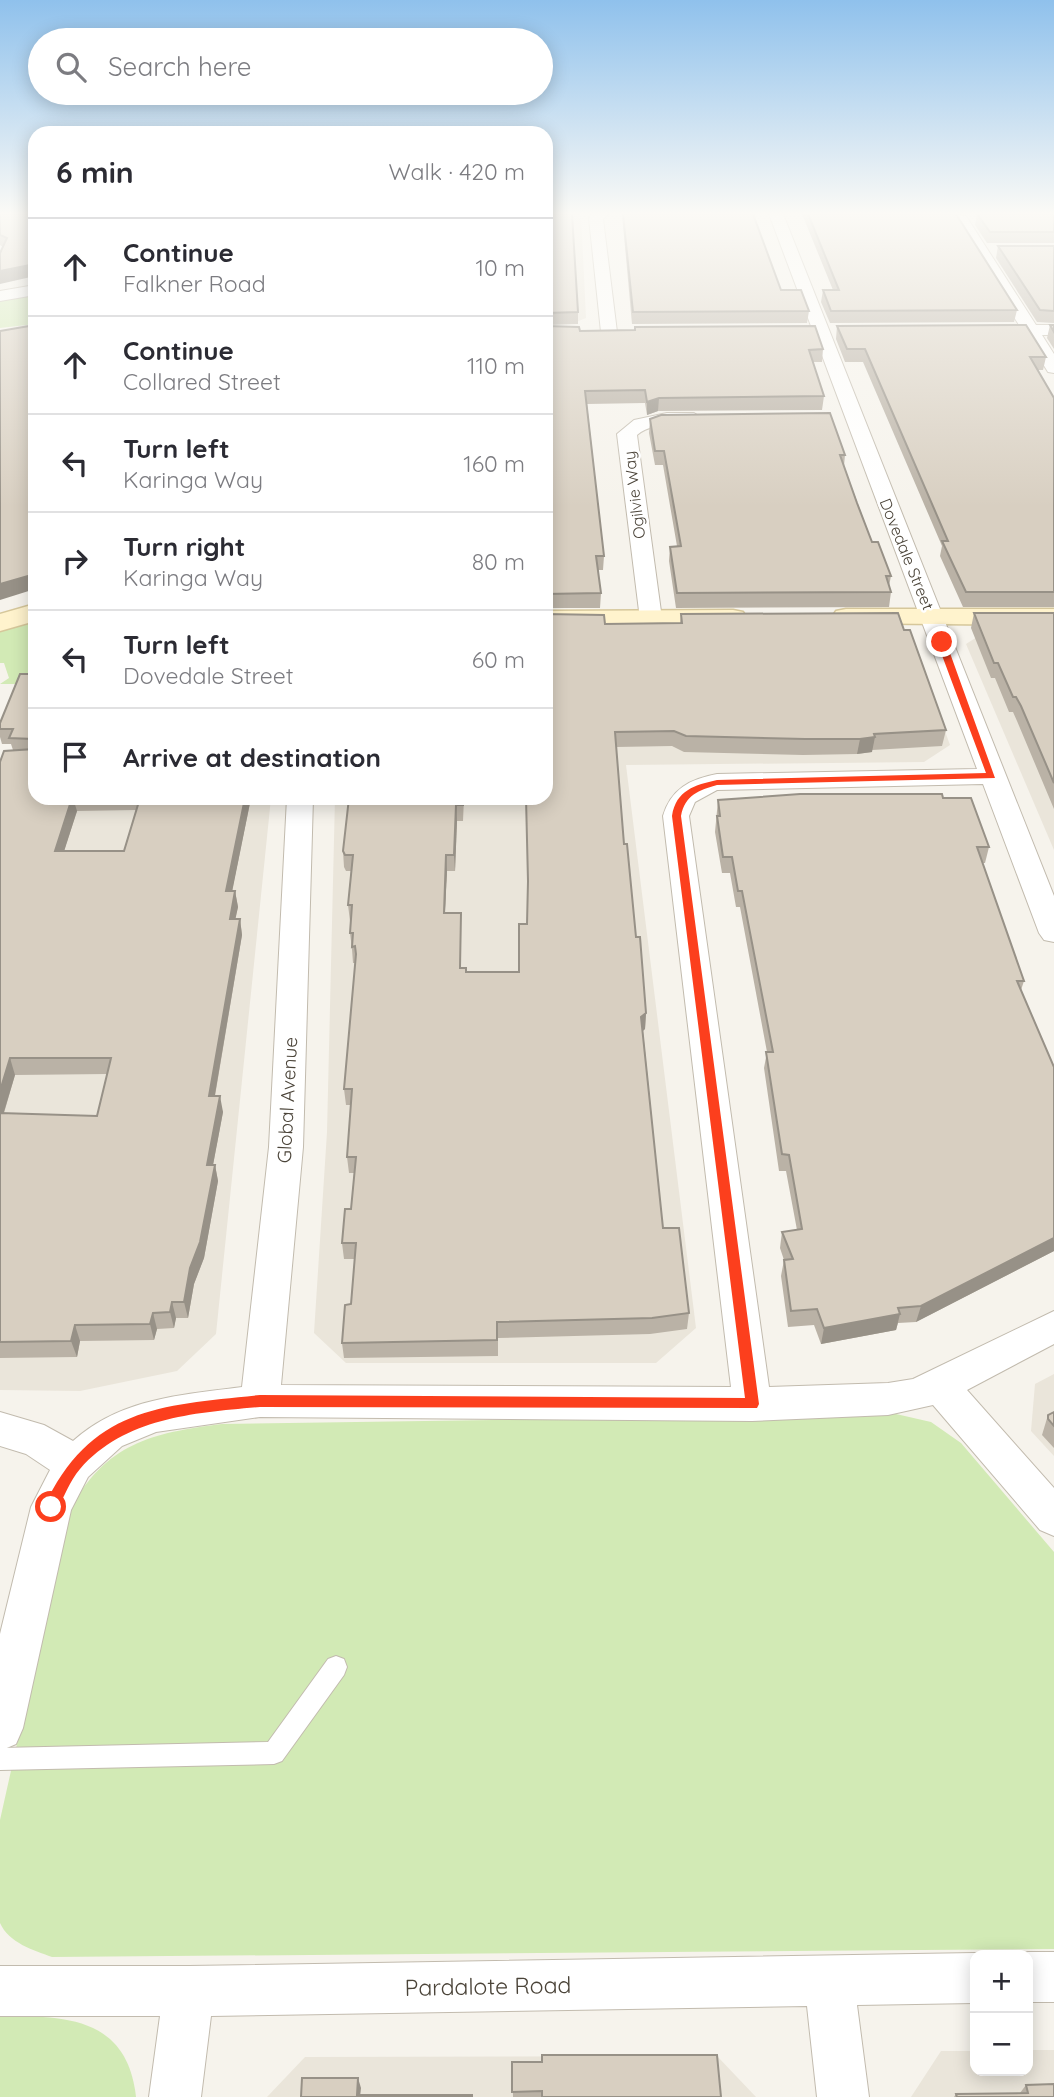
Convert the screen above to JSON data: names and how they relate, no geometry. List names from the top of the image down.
{
  "streets": {
    "street": [
      "Ogilvie Way",
      "Dovedale Street",
      "Global Avenue",
      "Pardalote Road"
    ]
  },
  "page": {
    "search": "Search here",
    "heading": ["6 min", "Walk · 420 m"],
    "list": [
      ["Continue", "Falkner Road", "10 m"],
      ["Continue", "Collared Street", "110 m"],
      ["Turn left", "Karinga Way", "160 m"],
      ["Turn right", "Karinga Way", "80 m"],
      ["Turn left", "Dovedale Street", "60 m"],
      "Arrive at destination"
    ],
    "map_buttons": ["+", "−"]
  }
}
